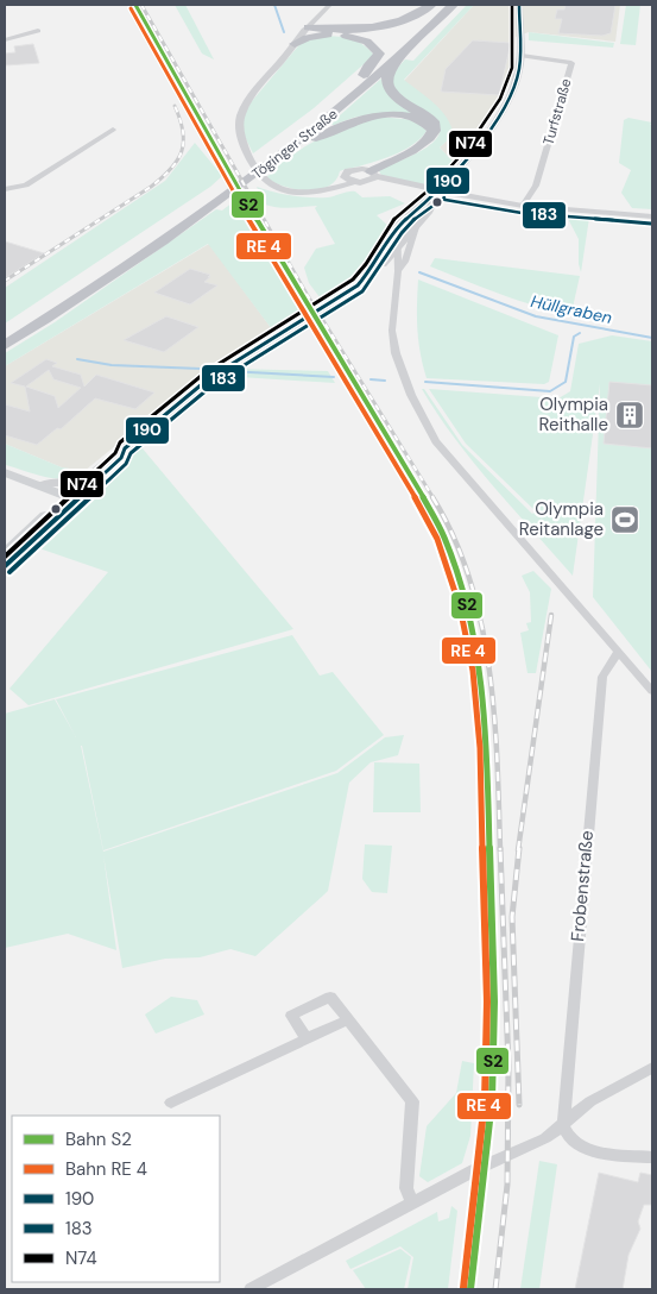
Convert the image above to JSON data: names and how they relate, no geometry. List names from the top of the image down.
{
  "streets": {
    "highway": ["Töginger Straße"],
    "street": ["Turfstraße", "Frobenstraße"]
  },
  "water": ["Hüllgraben"],
  "places": {
    "building": ["Olympia Reithalle"],
    "sports": ["Olympia Reitanlage"]
  },
  "lines": [
    "rail line S2",
    "transit line 190",
    "transit line N74",
    "transit line 183"
  ],
  "legend": [
    "Bahn S2",
    "Bahn RE 4",
    "190",
    "183",
    "N74"
  ]
}
